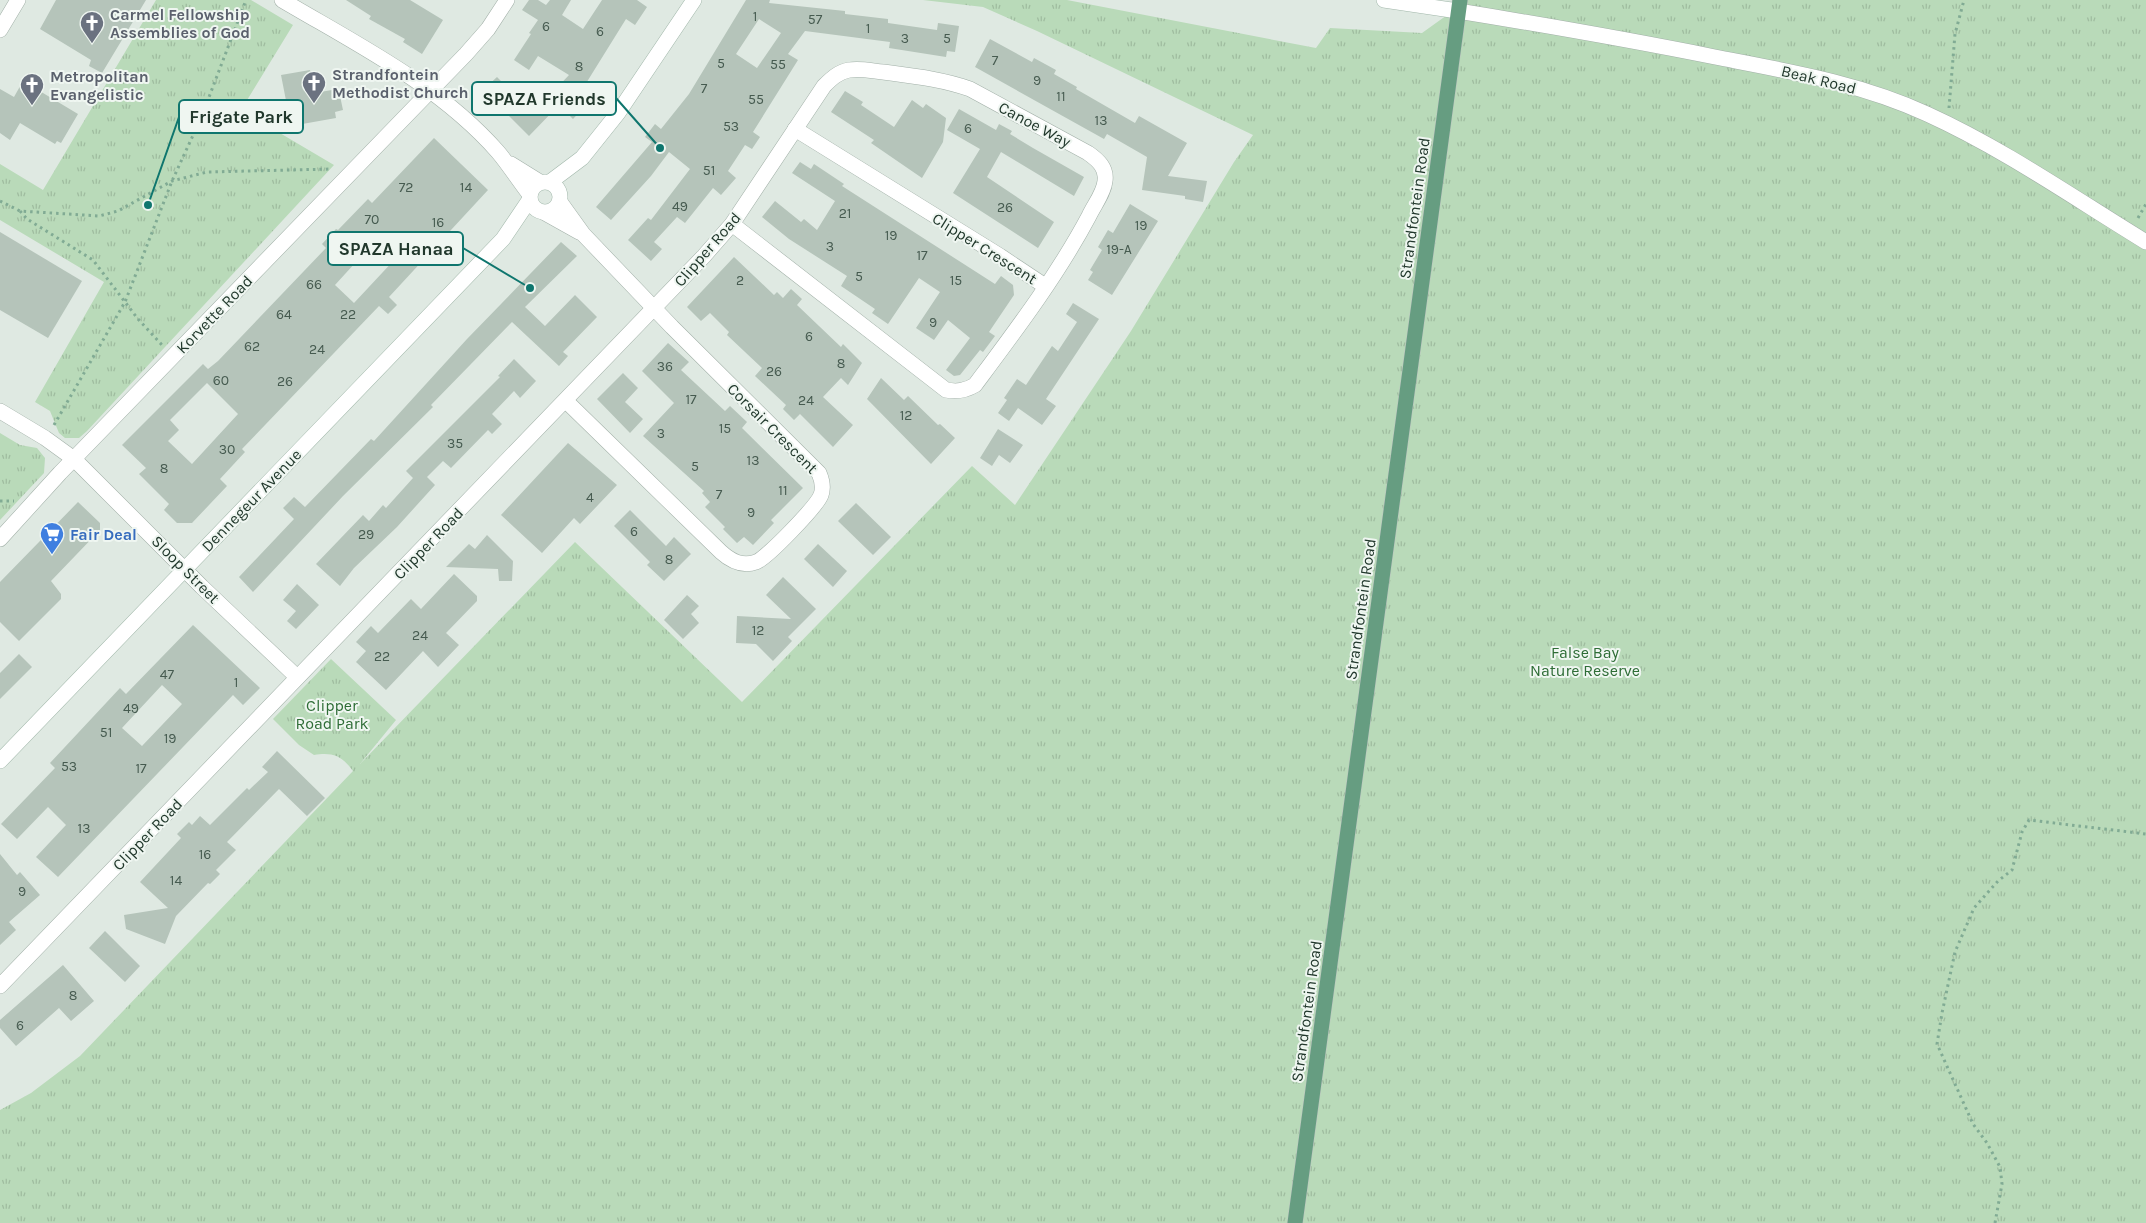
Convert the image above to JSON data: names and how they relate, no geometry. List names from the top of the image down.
{
  "streets": {
    "main road": ["Strandfontein Road"],
    "street": [
      "Beak Road",
      "Canoe Way",
      "Clipper Crescent",
      "Clipper Road",
      "Korvette Road",
      "Corsair Crescent",
      "Dennegeur Avenue",
      "Sloop Street"
    ]
  },
  "crossings": [
    ["Beak Road", "Strandfontein Road"],
    ["Canoe Way", "Clipper Crescent"],
    ["Canoe Way", "Clipper Road"],
    ["Clipper Crescent", "Clipper Road"],
    ["Clipper Road", "Corsair Crescent"],
    ["Clipper Road", "Sloop Street"],
    ["Korvette Road", "Sloop Street"],
    ["Dennegeur Avenue", "Sloop Street"]
  ],
  "parks": ["False Bay Nature Reserve", "Clipper Road Park"],
  "places": {
    "church": ["Carmel Fellowship Assemblies of God", "Strandfontein Methodist Church", "Metropolitan Evangelistic"],
    "other": ["SPAZA Friends", "Frigate Park", "SPAZA Hanaa"],
    "supermarket": ["Fair Deal"]
  },
  "house_numbers": [
    "1",
    "57",
    "6",
    "1",
    "6",
    "3",
    "5",
    "7",
    "5",
    "55",
    "8",
    "9",
    "7",
    "11",
    "55",
    "13",
    "53",
    "6",
    "51",
    "72",
    "14",
    "49",
    "26",
    "21",
    "70",
    "16",
    "19",
    "19",
    "3",
    "19-A",
    "17",
    "5",
    "2",
    "15",
    "66",
    "64",
    "22",
    "9",
    "6",
    "62",
    "24",
    "8",
    "36",
    "26",
    "60",
    "26",
    "17",
    "24",
    "12",
    "15",
    "3",
    "35",
    "30",
    "13",
    "5",
    "8",
    "11",
    "7",
    "4",
    "9",
    "6",
    "29",
    "8",
    "12",
    "24",
    "22",
    "47",
    "1",
    "49",
    "51",
    "19",
    "53",
    "17",
    "13",
    "16",
    "14",
    "9",
    "8",
    "6"
  ]
}
